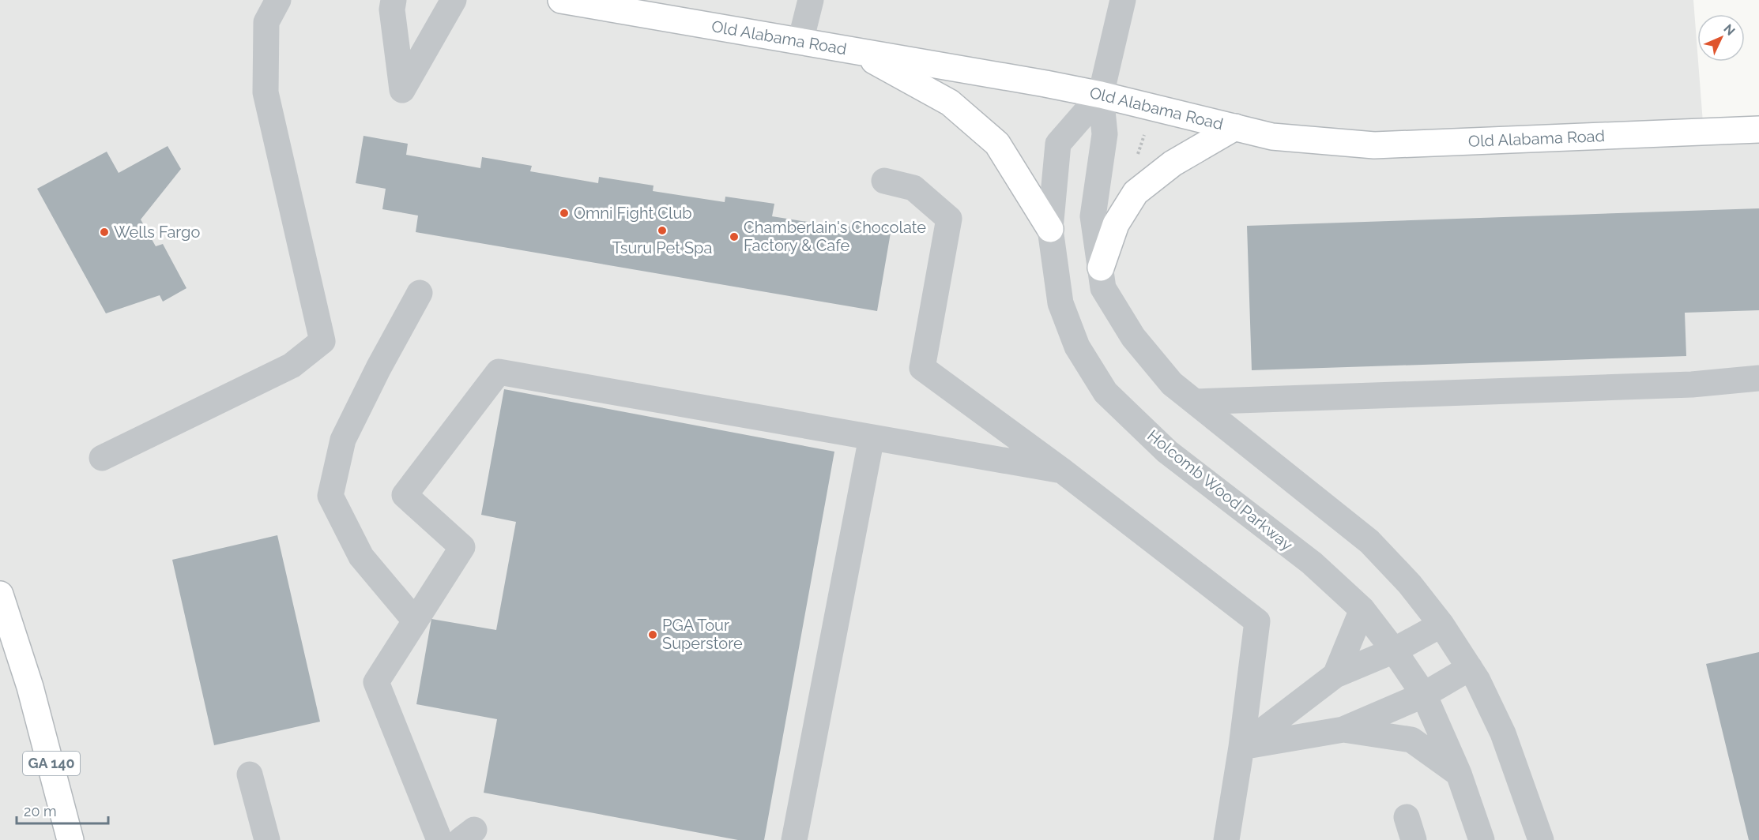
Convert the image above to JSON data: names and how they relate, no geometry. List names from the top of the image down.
{
  "streets": {
    "main road": ["Old Alabama Road", "GA 140"],
    "street": ["Holcomb Wood Parkway"]
  },
  "crossings": [
    ["Old Alabama Road", "Holcomb Wood Parkway"]
  ],
  "places": [
    "Omni Fight Club",
    "Tsuru Pet Spa",
    "Wells Fargo",
    "Chamberlain's Chocolate Factory & Cafe",
    "PGA Tour Superstore"
  ],
  "scale_bar": "20 m",
  "north": "top right"
}
